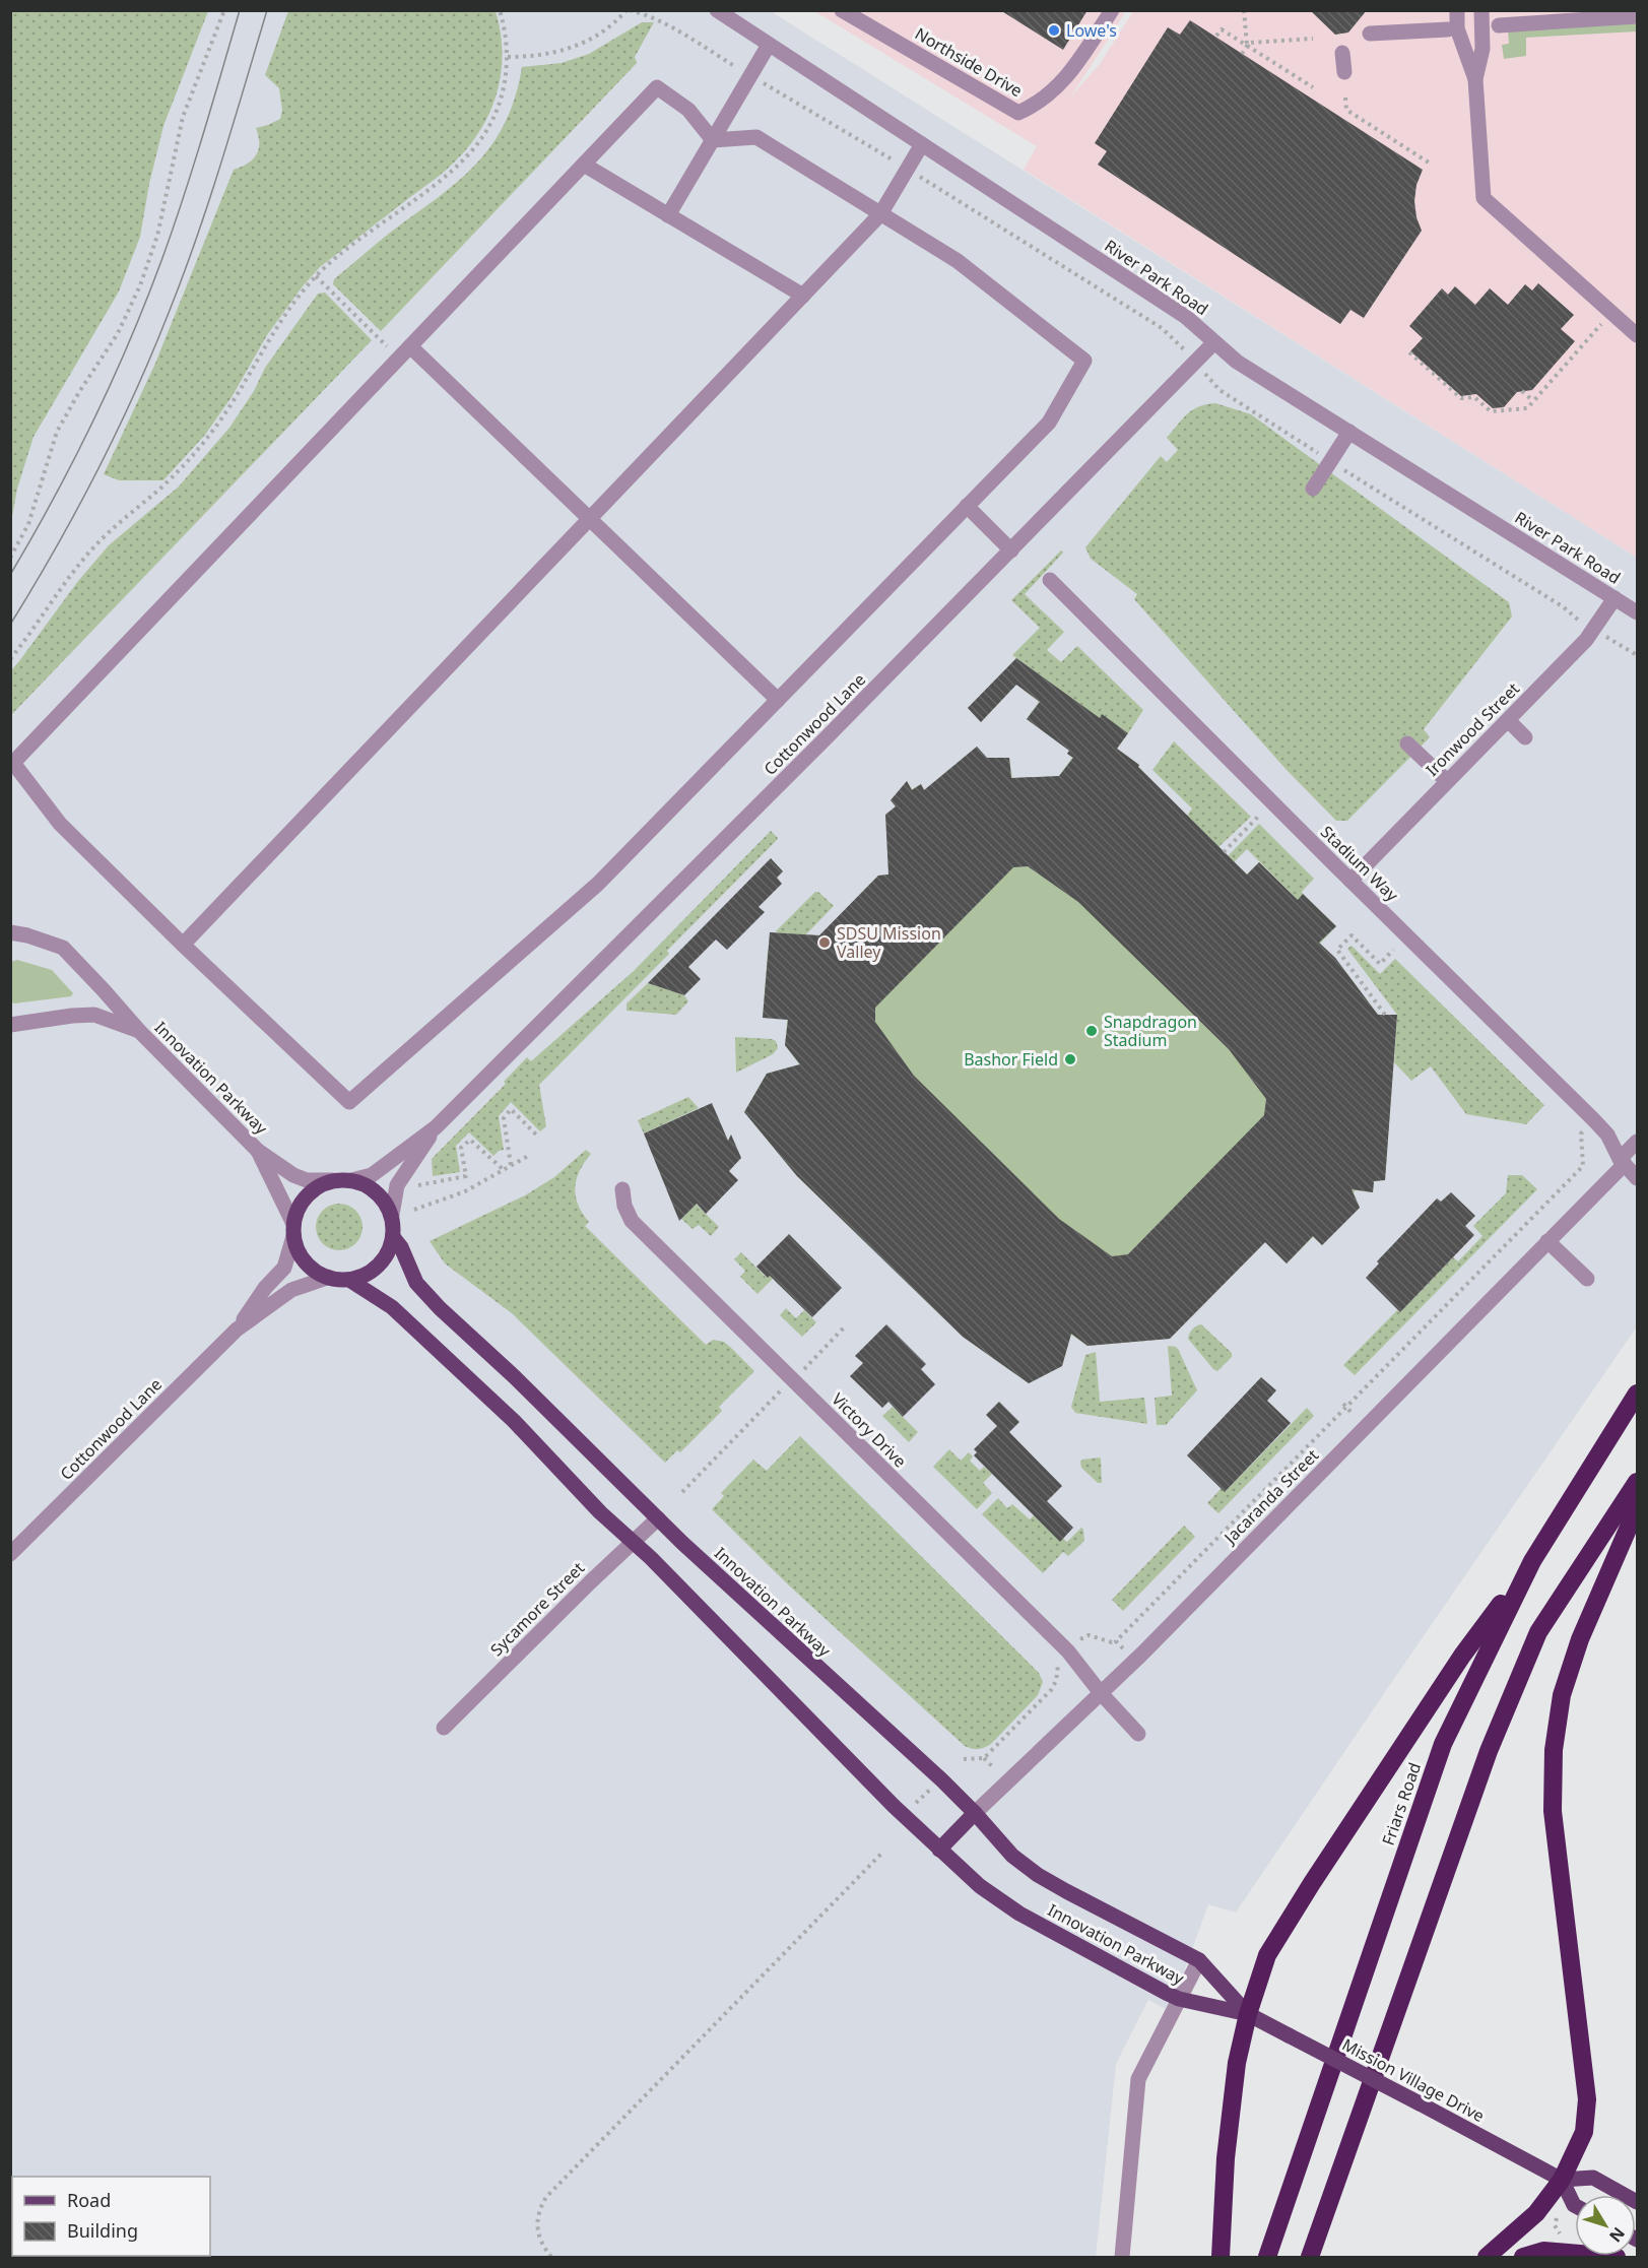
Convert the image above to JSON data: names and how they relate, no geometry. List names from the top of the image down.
{
  "streets": {
    "highway": ["Friars Road"],
    "main road": ["Innovation Parkway", "Jacaranda Street", "Mission Village Drive"],
    "street": [
      "Northside Drive",
      "River Park Road",
      "Cottonwood Lane",
      "Ironwood Street",
      "Stadium Way",
      "Victory Drive",
      "Sycamore Street"
    ]
  },
  "crossings": [
    ["River Park Road", "Cottonwood Lane"],
    ["River Park Road", "Ironwood Street"],
    ["Cottonwood Lane", "Innovation Parkway"],
    ["Ironwood Street", "Stadium Way"],
    ["Stadium Way", "Jacaranda Street"],
    ["Innovation Parkway", "Jacaranda Street"],
    ["Innovation Parkway", "Sycamore Street"],
    ["Innovation Parkway", "Mission Village Drive"],
    ["Victory Drive", "Jacaranda Street"]
  ],
  "places": [
    "Lowe's",
    "SDSU Mission Valley",
    "Snapdragon Stadium",
    "Bashor Field"
  ],
  "legend": ["Road", "Building"],
  "north": "bottom right"
}
